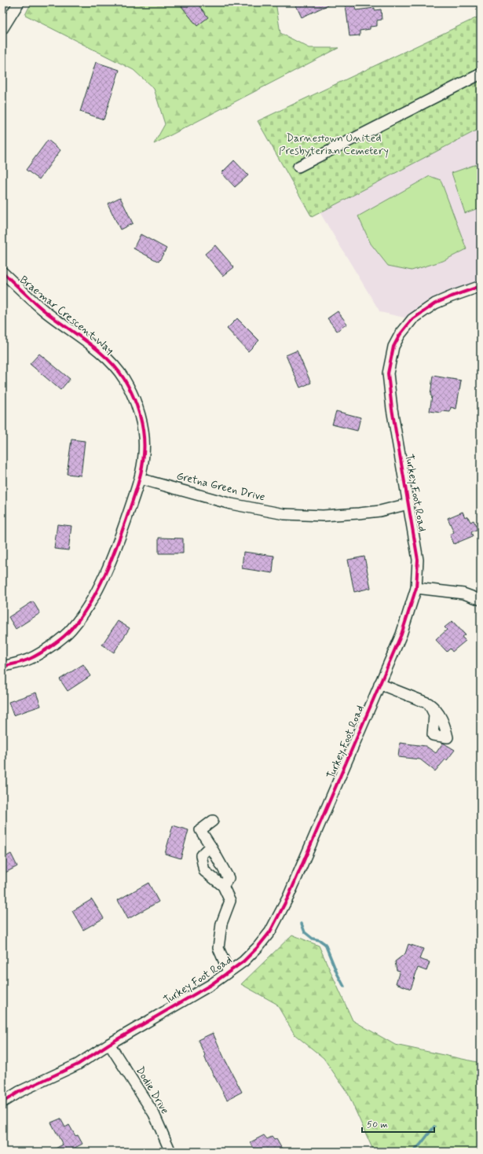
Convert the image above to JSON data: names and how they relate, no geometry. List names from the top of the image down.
{
  "streets": {
    "street": [
      "Braemar Crescent Way",
      "Gretna Green Drive",
      "Turkey Foot Road",
      "Dodie Drive"
    ]
  },
  "crossings": [
    ["Braemar Crescent Way", "Gretna Green Drive"],
    ["Gretna Green Drive", "Turkey Foot Road"],
    ["Turkey Foot Road", "Dodie Drive"]
  ],
  "parks": ["Darnestown United Presbyterian Cemetery"],
  "scale_bar": "50 m"
}
